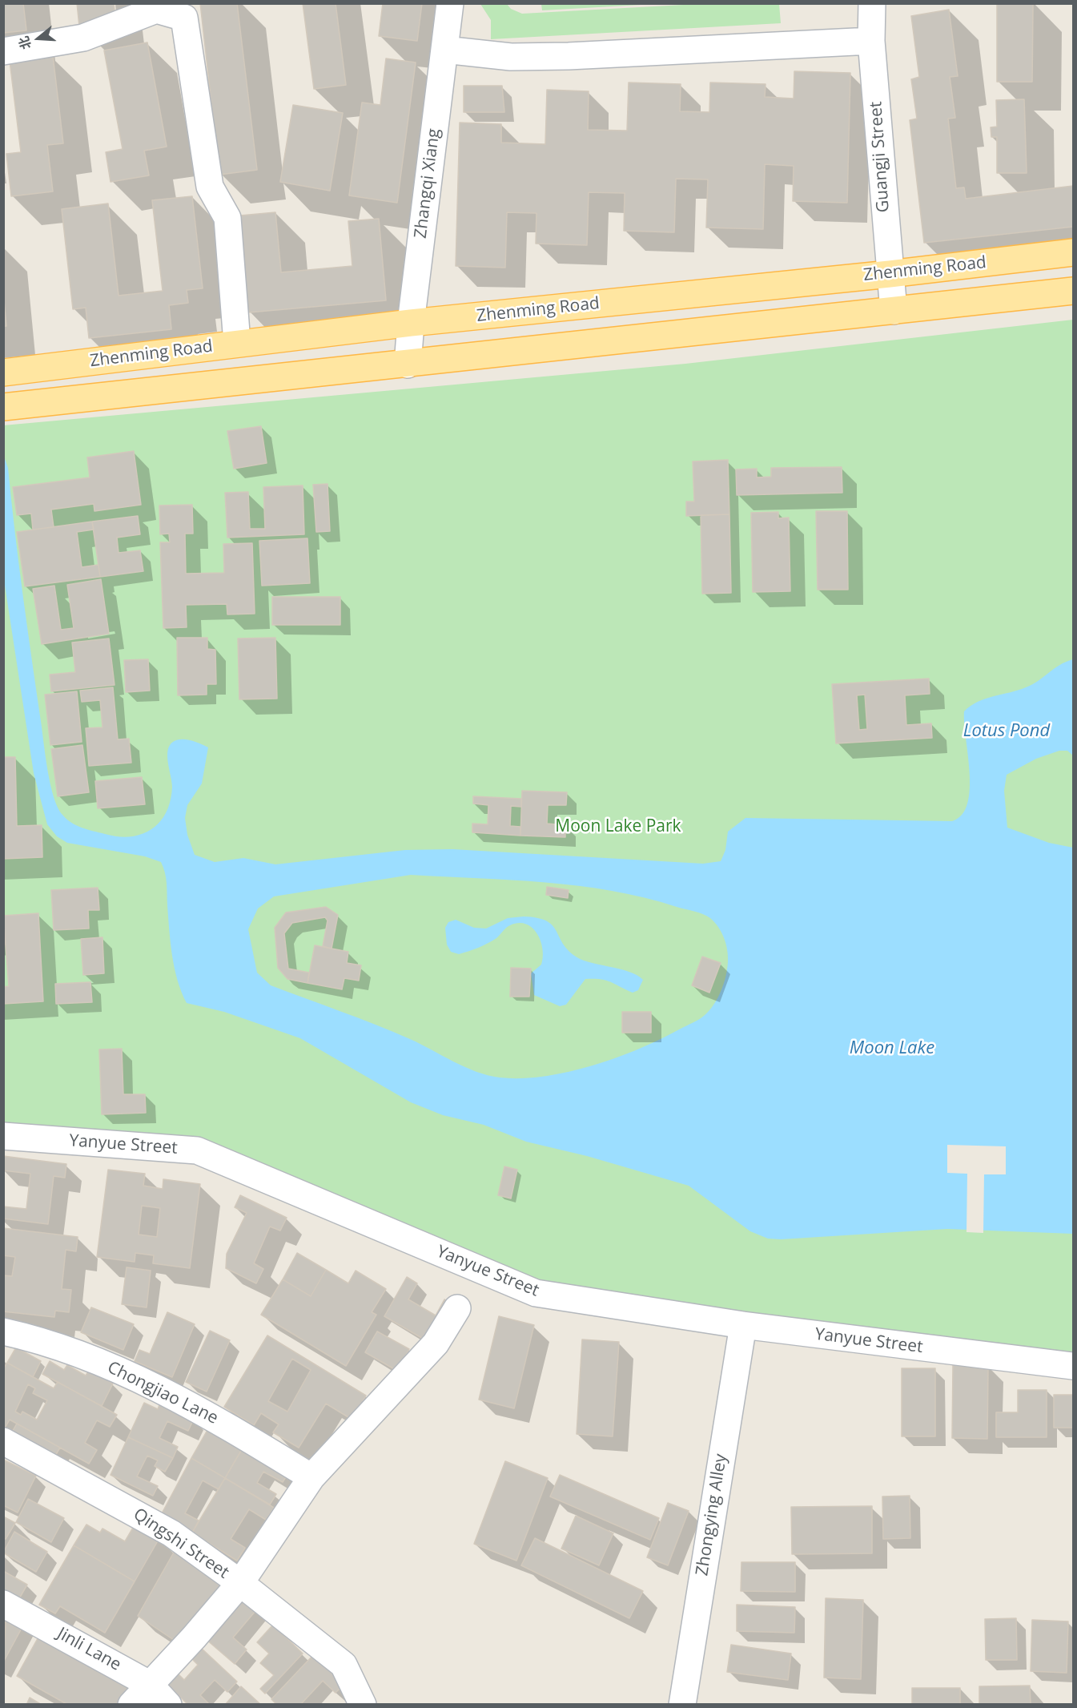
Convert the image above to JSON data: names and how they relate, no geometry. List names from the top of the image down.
{
  "streets": {
    "main road": ["Zhenming Road"],
    "street": [
      "Guangji Street",
      "Zhangqi Xiang",
      "Yanyue Street",
      "Chongjiao Lane",
      "Zhongying Alley",
      "Qingshi Street",
      "Jinli Lane"
    ]
  },
  "crossings": [
    ["Guangji Street", "Zhenming Road"],
    ["Zhangqi Xiang", "Zhenming Road"],
    ["Yanyue Street", "Zhongying Alley"],
    ["Qingshi Street", "Jinli Lane"]
  ],
  "water": ["Lotus Pond", "Moon Lake"],
  "parks": ["Moon Lake Park"],
  "north": "left"
}
